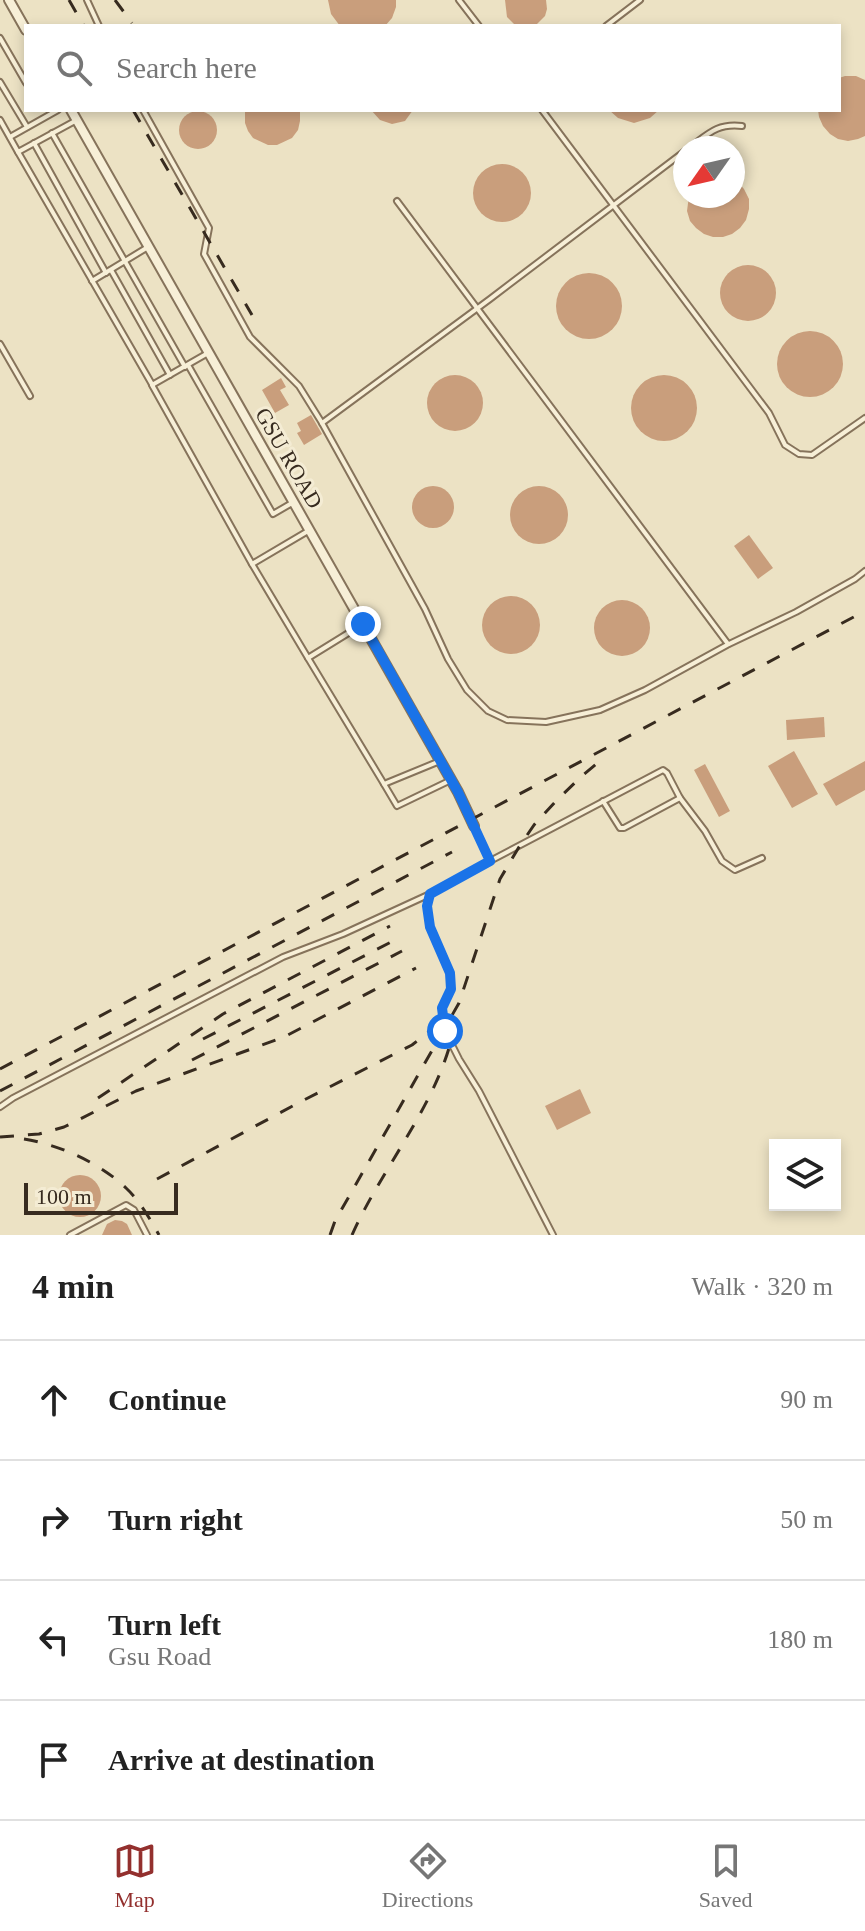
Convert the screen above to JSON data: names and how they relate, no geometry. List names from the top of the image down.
{
  "streets": {
    "street": ["GSU ROAD"]
  },
  "scale_bar": "100 m",
  "north": "bottom left",
  "page": {
    "search": "Search here",
    "scale": "100 m",
    "heading": ["4 min", "Walk · 320 m"],
    "list": [
      ["Continue", "90 m"],
      ["Turn right", "50 m"],
      ["Turn left", "Gsu Road", "180 m"],
      "Arrive at destination"
    ],
    "nav": ["Map", "Directions", "Saved"]
  }
}
